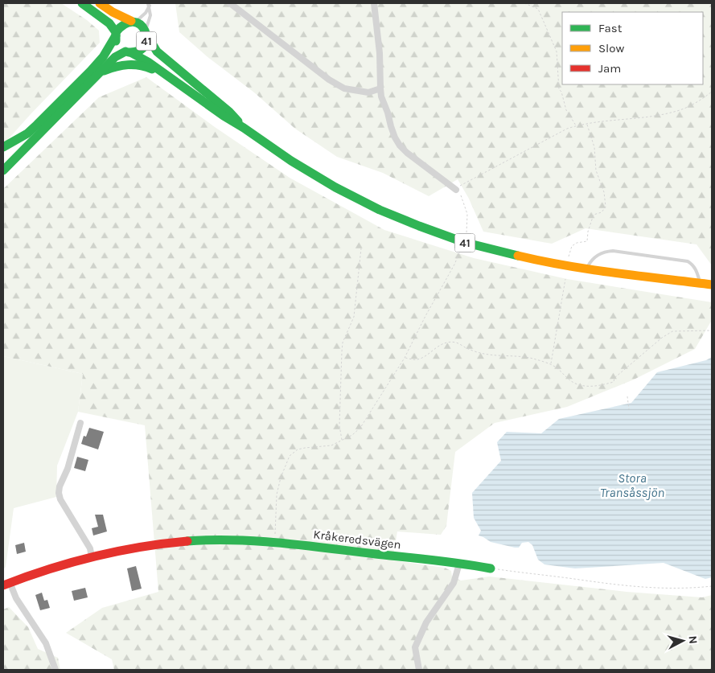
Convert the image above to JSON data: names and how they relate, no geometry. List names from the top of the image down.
{
  "streets": {
    "main road": ["41", "Kråkeredsvägen"]
  },
  "water": ["Stora Transåssjön"],
  "legend": ["Fast", "Slow", "Jam"],
  "north": "right"
}
